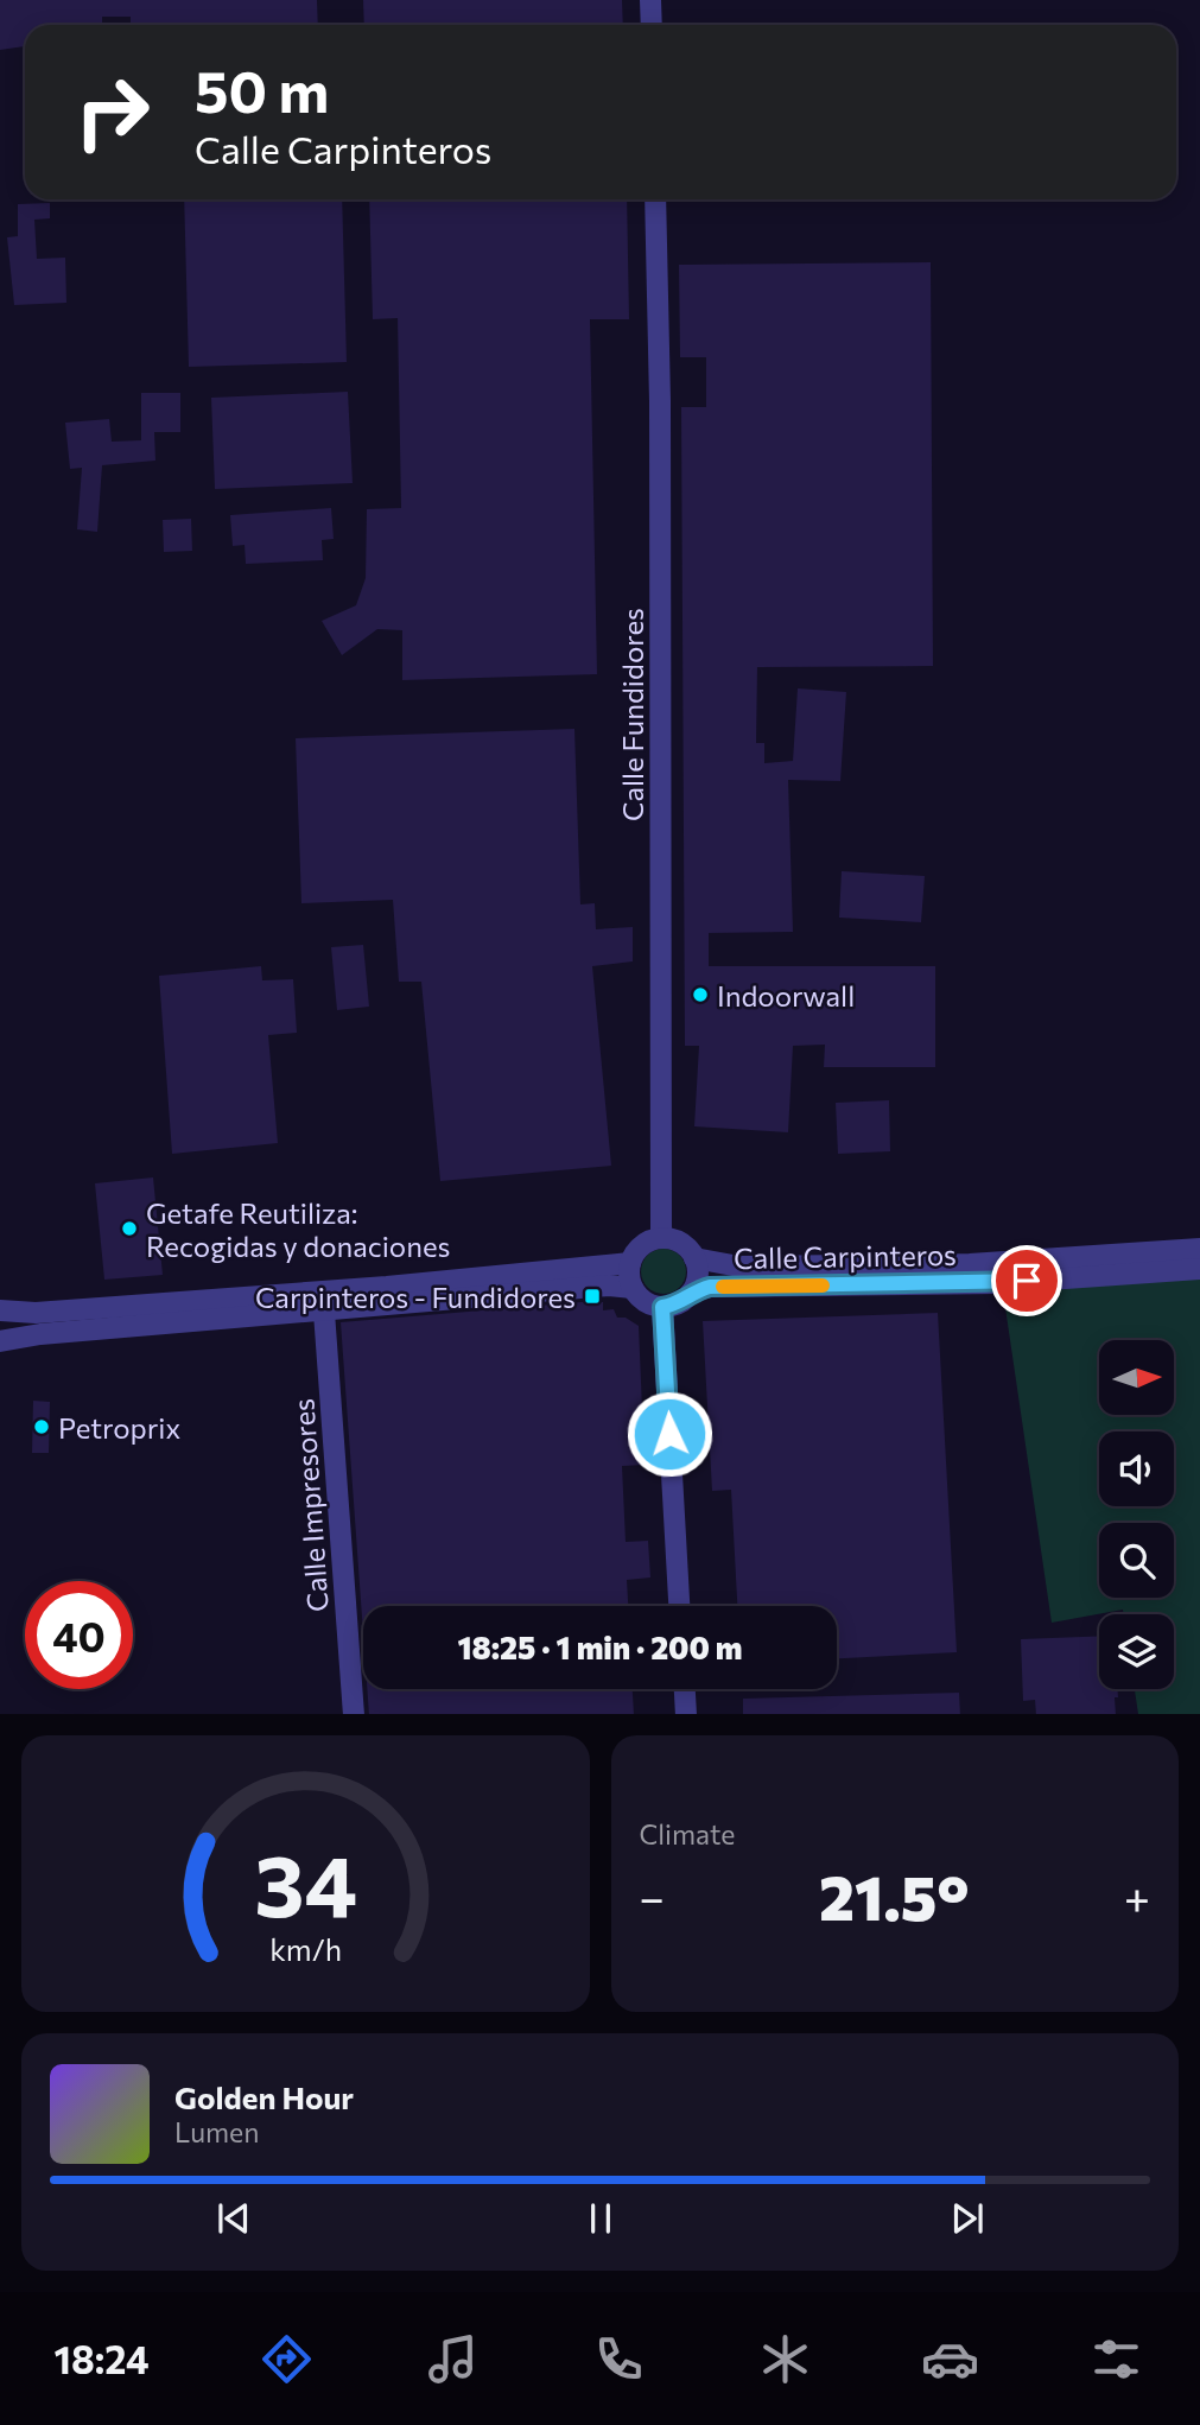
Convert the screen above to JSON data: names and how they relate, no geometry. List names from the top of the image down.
{
  "streets": {
    "street": ["Calle Fundidores", "Calle Carpinteros", "Calle Impresores"]
  },
  "crossings": [
    ["Calle Fundidores", "Calle Carpinteros"]
  ],
  "places": {
    "other": ["Indoorwall", "Getafe Reutiliza: Recogidas y donaciones", "Petroprix"],
    "transit": ["Carpinteros - Fundidores"]
  },
  "north": "right",
  "page": {
    "turn": ["50 m", "Calle Carpinteros"],
    "limit": "40",
    "trip": "18:25 · 1 min · 200 m",
    "tile": "Climate",
    "heat": ["−", "21.5°", "+"],
    "song": ["Golden Hour", "Lumen"],
    "tabs": "18:24",
    "gauge": ["34", "km/h"]
  }
}
